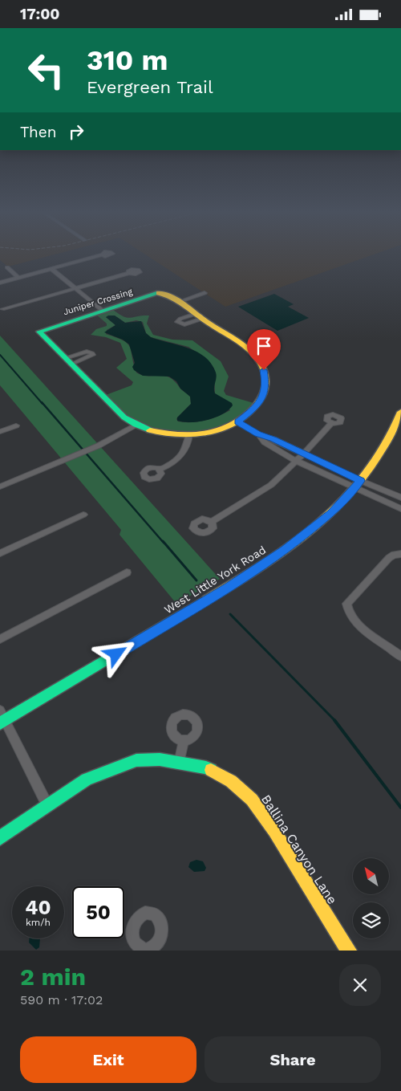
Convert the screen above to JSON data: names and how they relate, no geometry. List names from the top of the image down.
{
  "streets": {
    "street": ["Juniper Crossing", "West Little York Road", "Ballina Canyon Lane"]
  },
  "north": "top left",
  "page": {
    "status": "17:00",
    "turn": ["310 m", "Evergreen Trail"],
    "then": "Then",
    "speed": "40 km/h",
    "limit": "50",
    "heading": ["2 min", "590 m · 17:02"],
    "buttons": ["Exit", "Share"]
  }
}
